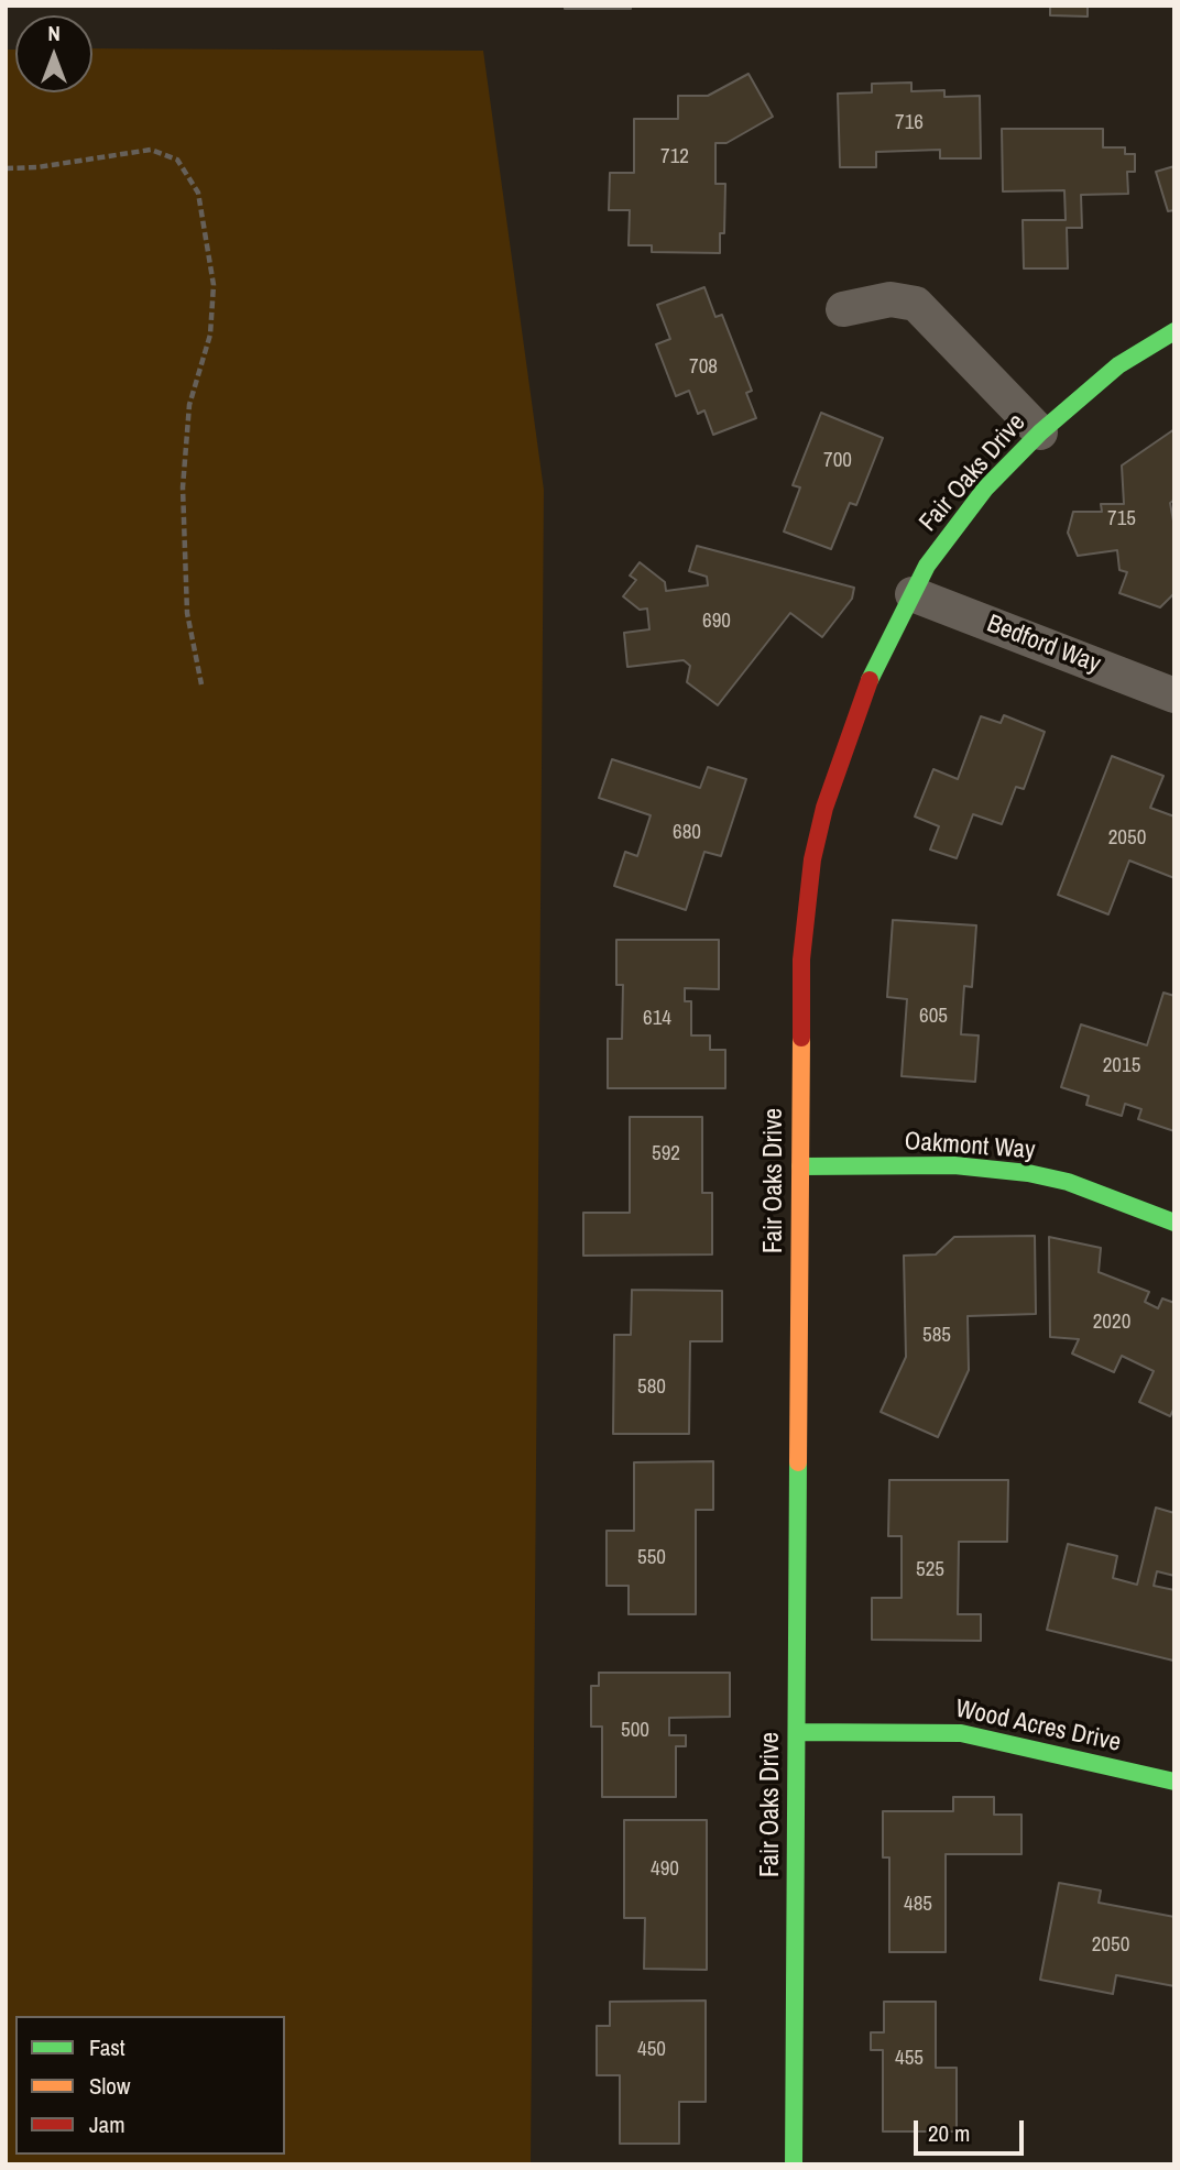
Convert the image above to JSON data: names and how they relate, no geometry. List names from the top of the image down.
{
  "streets": {
    "street": [
      "Fair Oaks Drive",
      "Bedford Way",
      "Oakmont Way",
      "Wood Acres Drive"
    ]
  },
  "crossings": [
    ["Fair Oaks Drive", "Bedford Way"],
    ["Fair Oaks Drive", "Oakmont Way"],
    ["Fair Oaks Drive", "Wood Acres Drive"]
  ],
  "house_numbers": [
    "716",
    "712",
    "708",
    "700",
    "715",
    "690",
    "680",
    "2050",
    "605",
    "614",
    "2015",
    "592",
    "2020",
    "585",
    "580",
    "550",
    "525",
    "500",
    "490",
    "485",
    "2050",
    "450",
    "455"
  ],
  "legend": ["Fast", "Slow", "Jam"],
  "scale_bar": "20 m",
  "north": "top"
}
